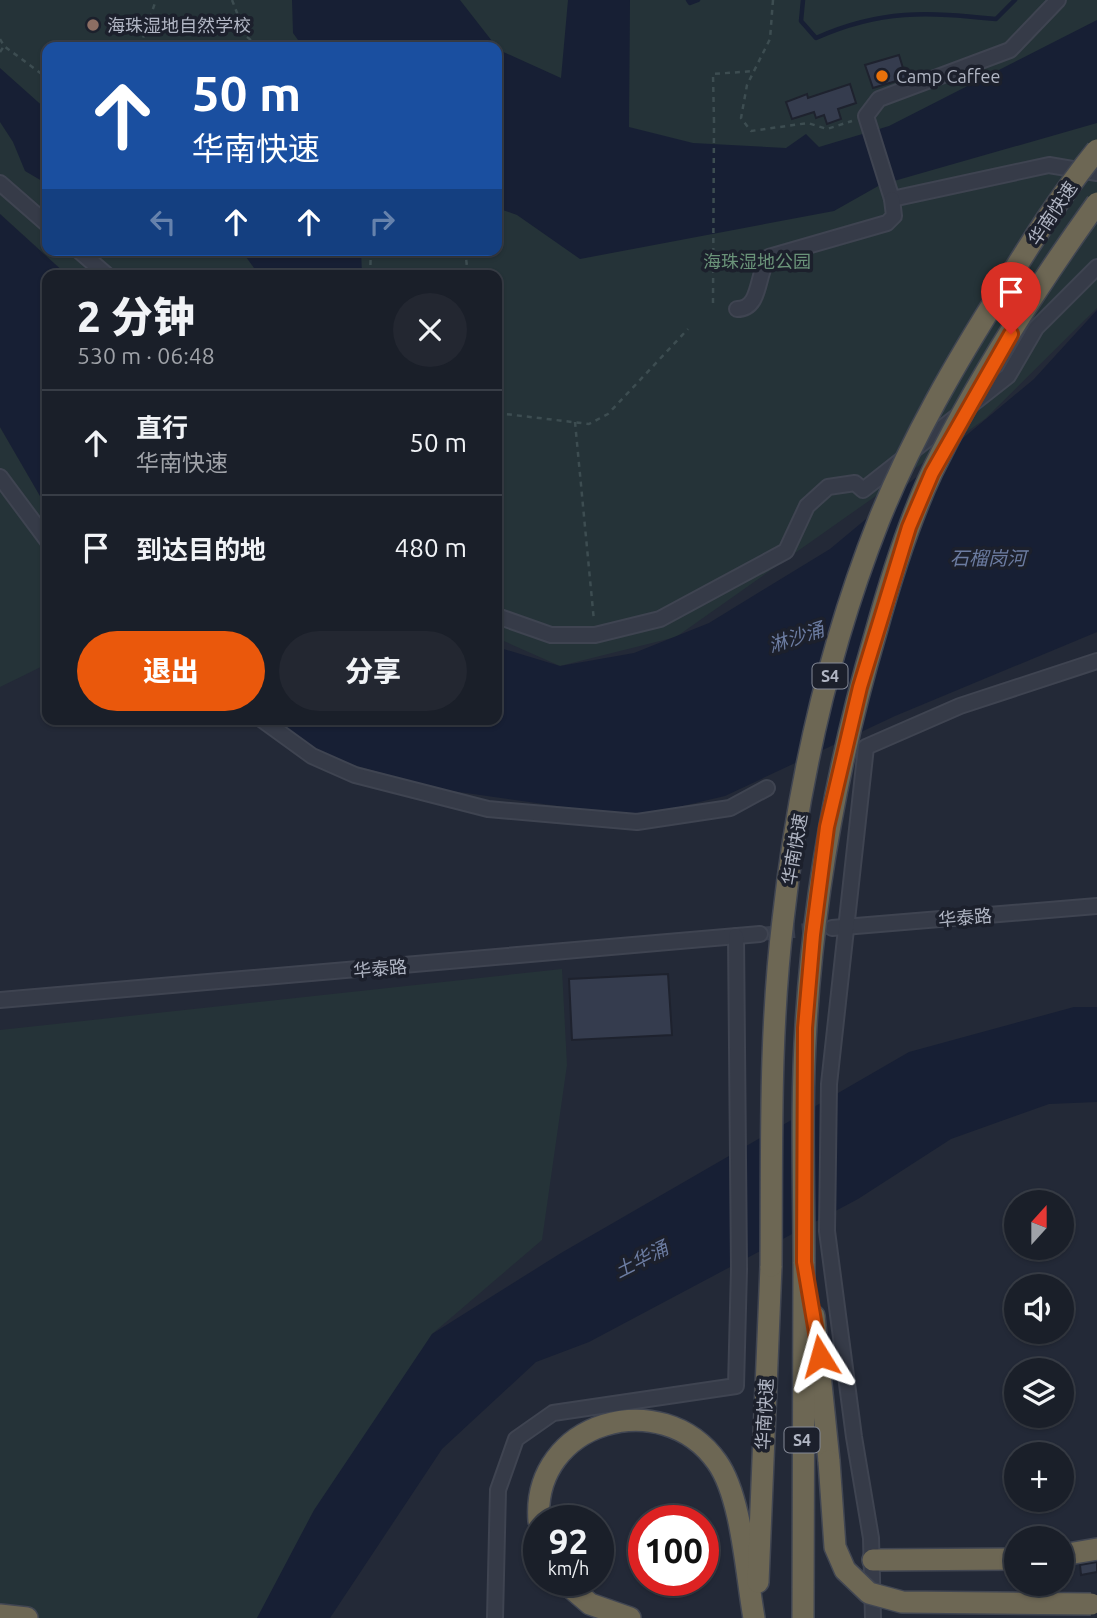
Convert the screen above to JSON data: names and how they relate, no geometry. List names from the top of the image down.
{
  "streets": {
    "highway": ["华南快速", "S4"],
    "street": ["华泰路"]
  },
  "water": ["石榴岗河", "淋沙涌", "土华涌"],
  "parks": ["海珠湿地公园"],
  "places": ["海珠湿地自然学校", "Camp Caffee"],
  "north": "top",
  "page": {
    "turn": ["50 m", "华南快速"],
    "heading": ["2 分钟", "530 m · 06:48"],
    "list": [
      {
        "name": "直行",
        "note": "华南快速",
        "value": "50 m"
      },
      {
        "name": "到达目的地",
        "value": "480 m"
      }
    ],
    "buttons": ["退出", "分享"],
    "map_buttons": ["+", "−"],
    "speed": "92 km/h",
    "limit": "100"
  }
}
